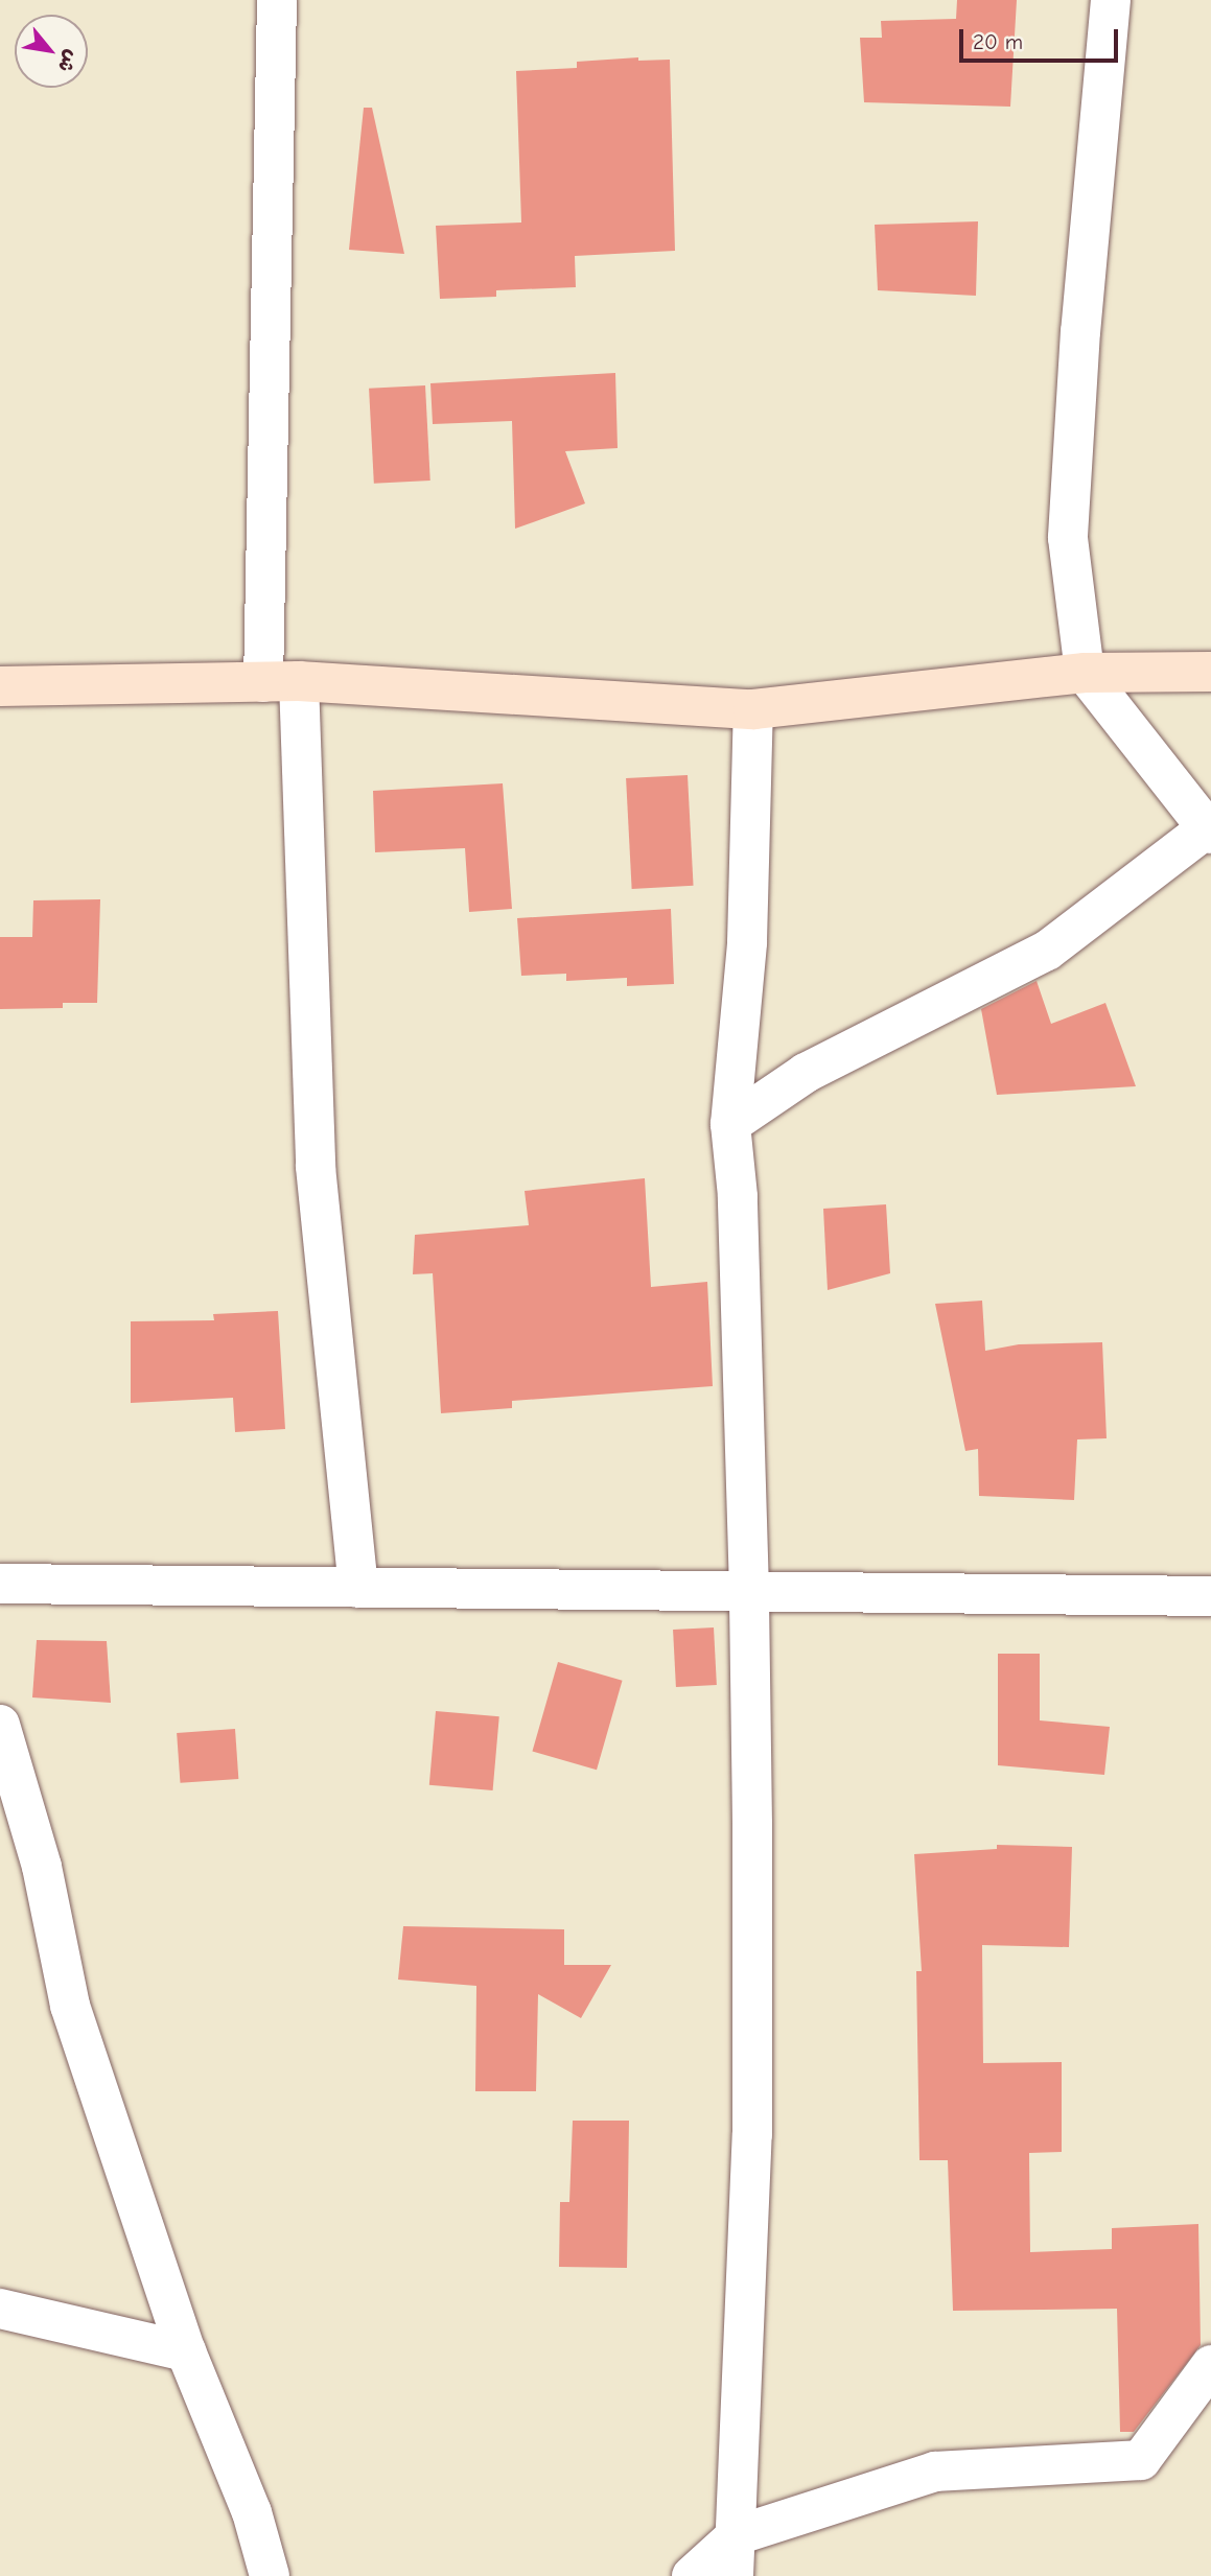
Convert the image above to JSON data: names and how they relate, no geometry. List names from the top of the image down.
{
  "scale_bar": "20 m",
  "north": "bottom right"
}
